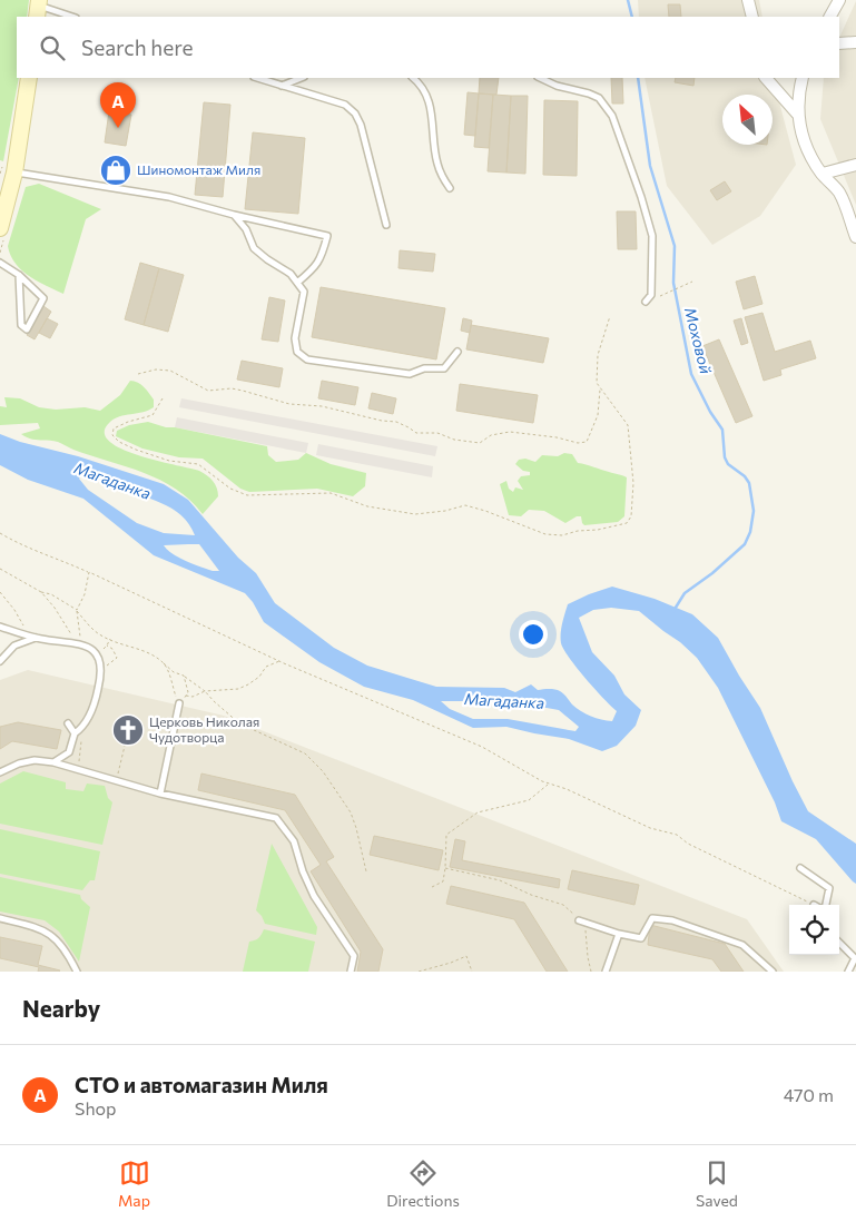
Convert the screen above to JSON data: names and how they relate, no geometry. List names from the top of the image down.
{
  "water": ["Моховой", "Магаданка"],
  "places": {
    "shop": ["Шиномонтаж Миля"],
    "church": ["Церковь Николая Чудотворца"]
  },
  "north": "top left",
  "page": {
    "search": "Search here",
    "pins": "A",
    "heading": "Nearby",
    "list": [
      {
        "mark": "A",
        "name": "СТО и автомагазин Миля",
        "note": "Shop",
        "value": "470 m"
      }
    ],
    "nav": ["Map", "Directions", "Saved"]
  }
}
